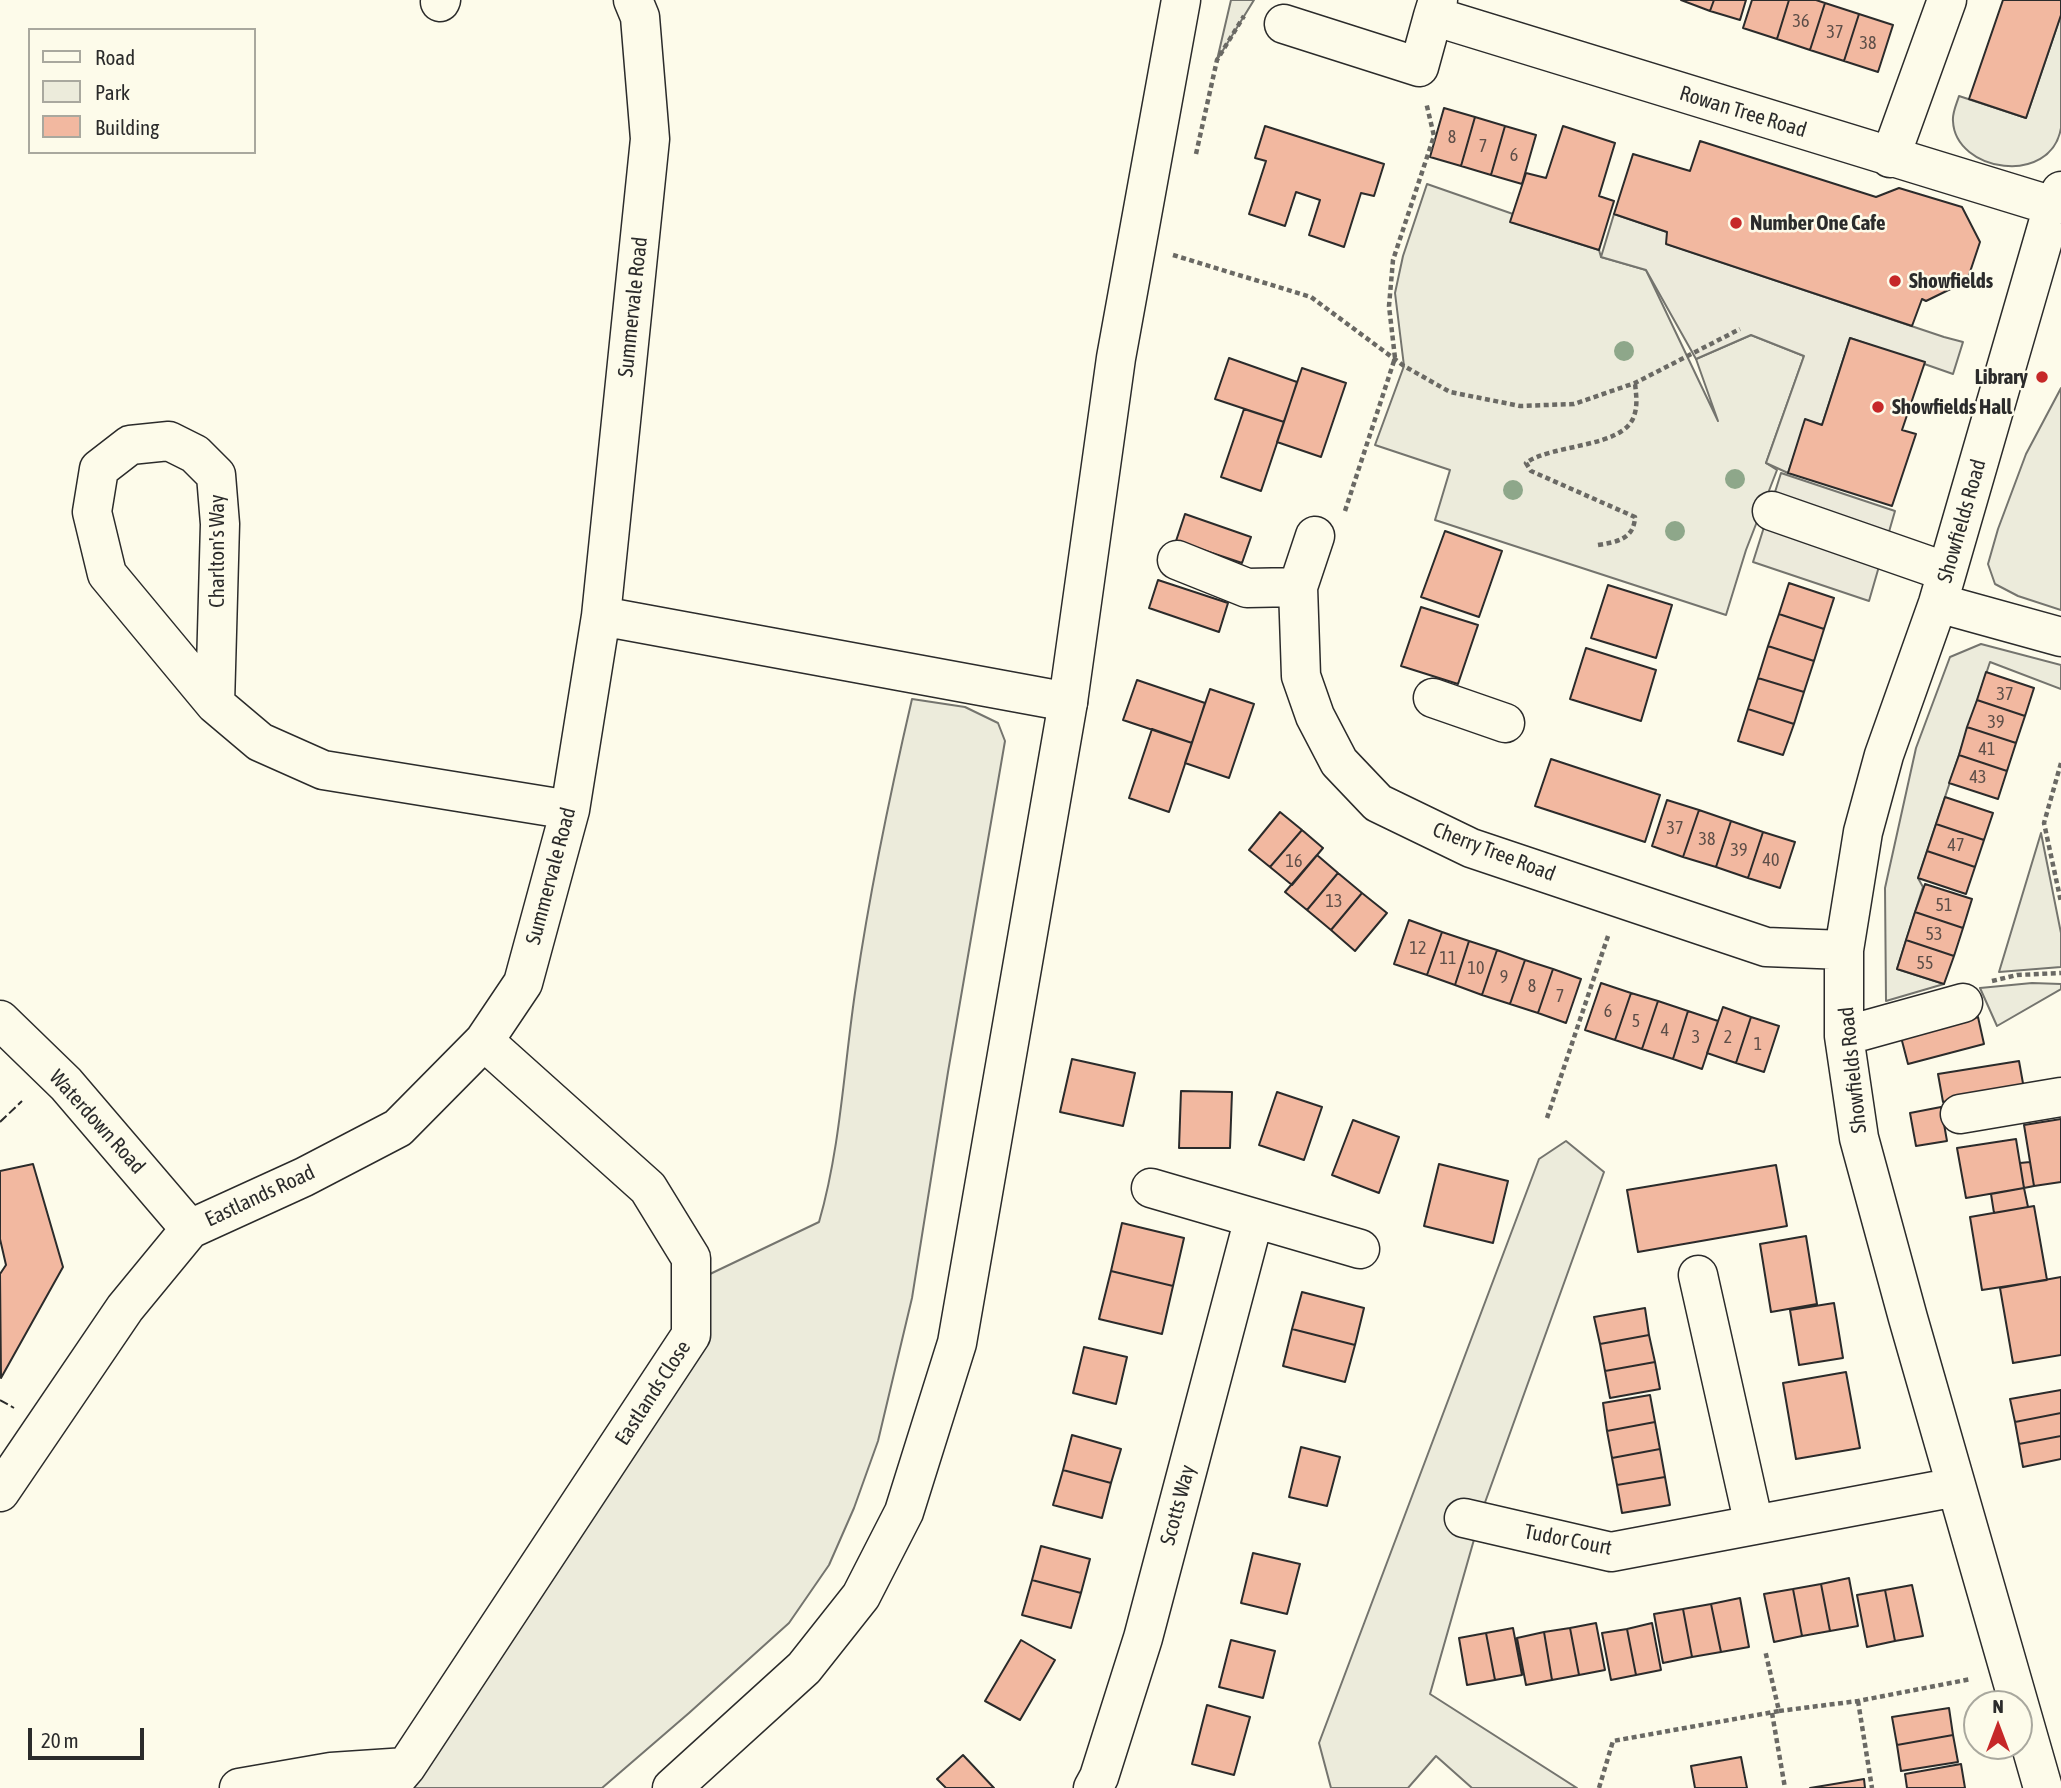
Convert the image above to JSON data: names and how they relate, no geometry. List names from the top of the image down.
{
  "streets": {
    "main road": [
      "Rowan Tree Road",
      "Summervale Road",
      "Showfields Road",
      "Charlton's Way",
      "Cherry Tree Road",
      "Waterdown Road",
      "Eastlands Road",
      "Eastlands Close",
      "Scotts Way",
      "Tudor Court"
    ]
  },
  "crossings": [
    ["Rowan Tree Road", "Showfields Road"],
    ["Summervale Road", "Charlton's Way"],
    ["Summervale Road", "Eastlands Road"],
    ["Summervale Road", "Eastlands Close"],
    ["Showfields Road", "Cherry Tree Road"],
    ["Showfields Road", "Tudor Court"],
    ["Waterdown Road", "Eastlands Road"],
    ["Eastlands Road", "Eastlands Close"]
  ],
  "places": [
    "Number One Cafe",
    "Showfields",
    "Library",
    "Showfields Hall"
  ],
  "house_numbers": [
    "36",
    "37",
    "38",
    "8",
    "7",
    "6",
    "37",
    "39",
    "41",
    "43",
    "37",
    "38",
    "47",
    "39",
    "40",
    "16",
    "13",
    "51",
    "53",
    "12",
    "11",
    "55",
    "10",
    "9",
    "8",
    "7",
    "6",
    "5",
    "4",
    "3",
    "2",
    "1"
  ],
  "legend": ["Road", "Park", "Building"],
  "scale_bar": "20 m",
  "north": "top"
}
